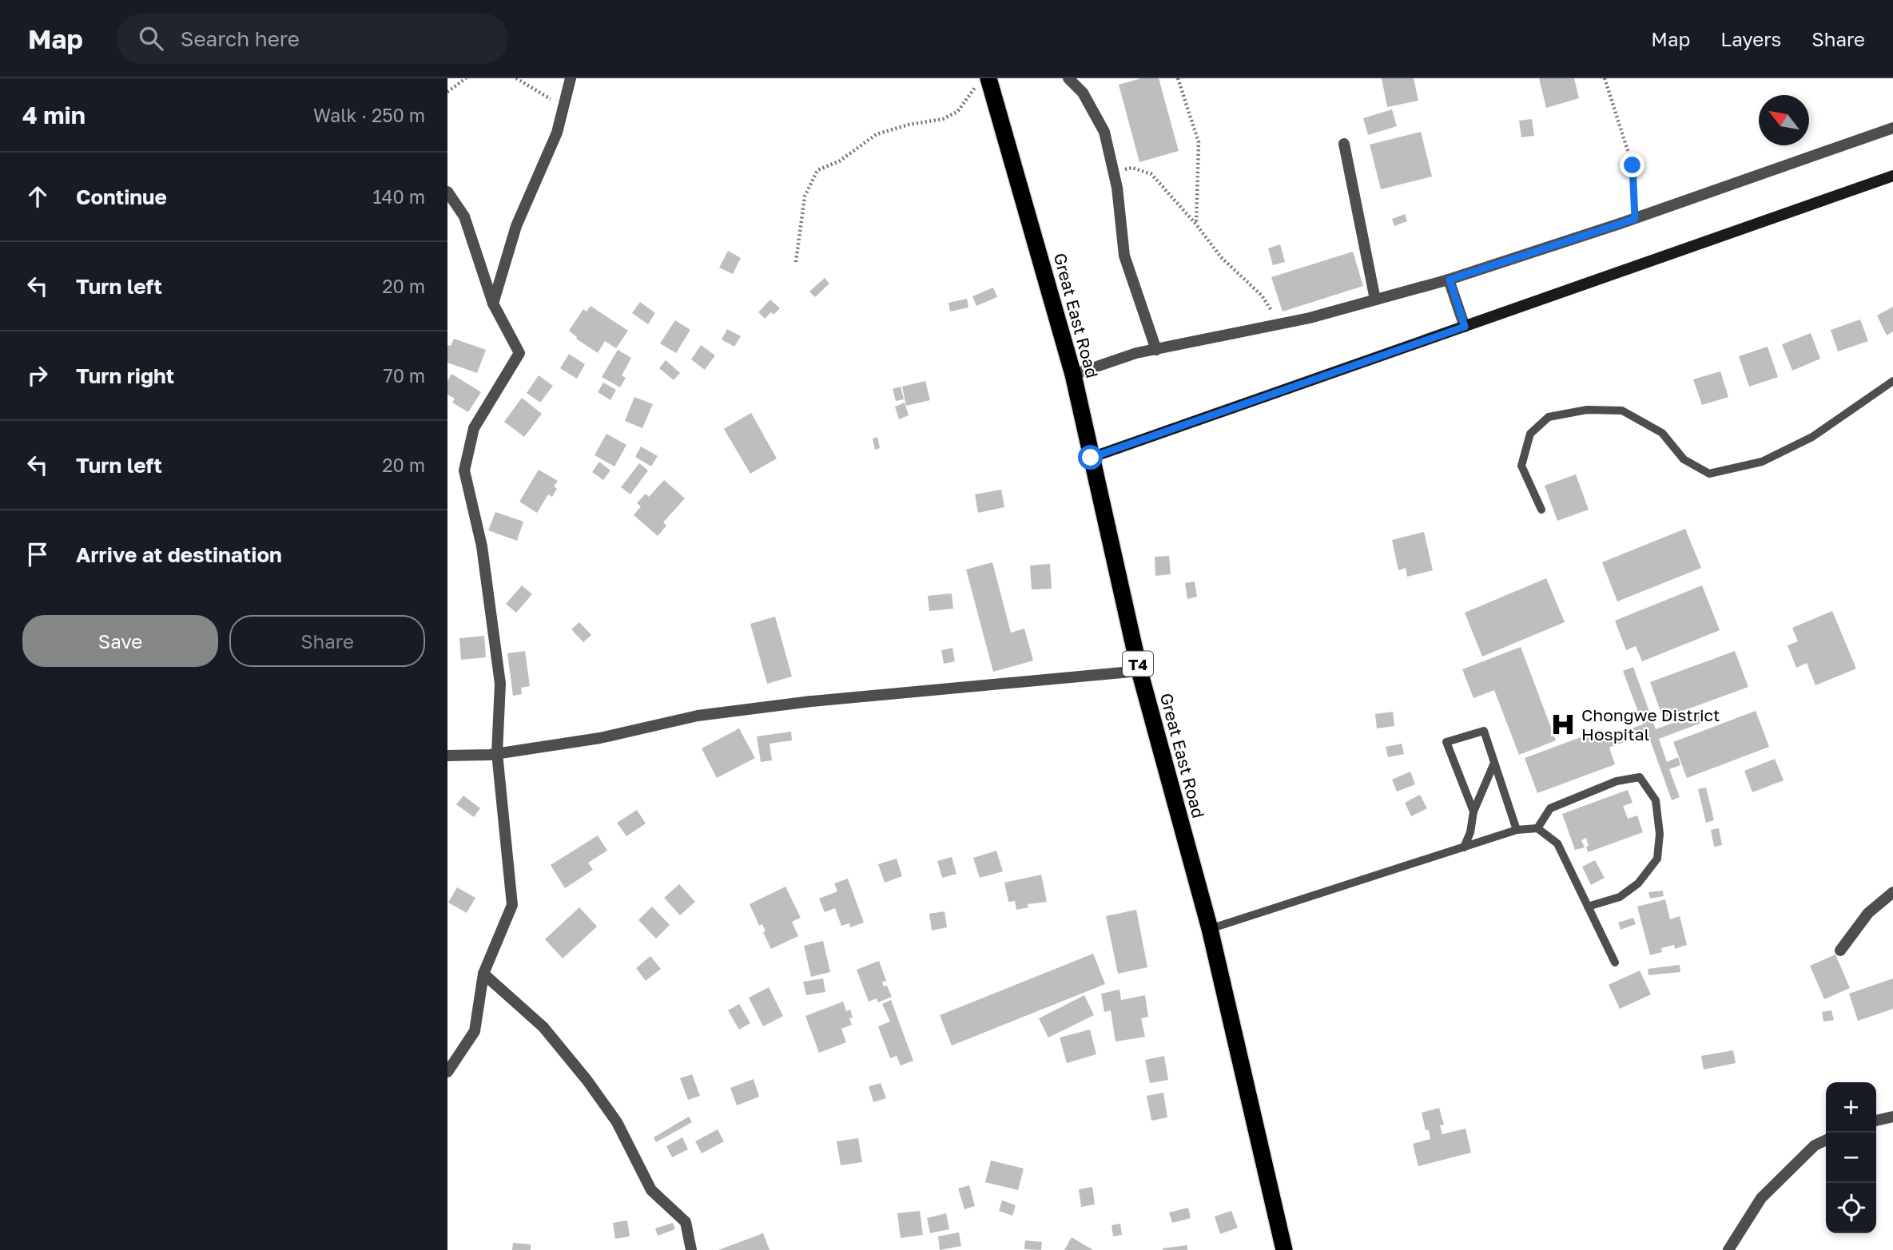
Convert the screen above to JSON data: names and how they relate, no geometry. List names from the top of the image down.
{
  "streets": {
    "highway": ["Great East Road", "T4"]
  },
  "places": {
    "hospital": ["Chongwe District Hospital"]
  },
  "north": "top left",
  "page": {
    "header": "Map",
    "search": "Search here",
    "nav": ["Map", "Layers", "Share"],
    "heading": ["4 min", "Walk · 250 m"],
    "list": [
      ["Continue", "140 m"],
      ["Turn left", "20 m"],
      ["Turn right", "70 m"],
      ["Turn left", "20 m"],
      "Arrive at destination"
    ],
    "buttons": ["Save", "Share"],
    "map_buttons": ["+", "−"]
  }
}
